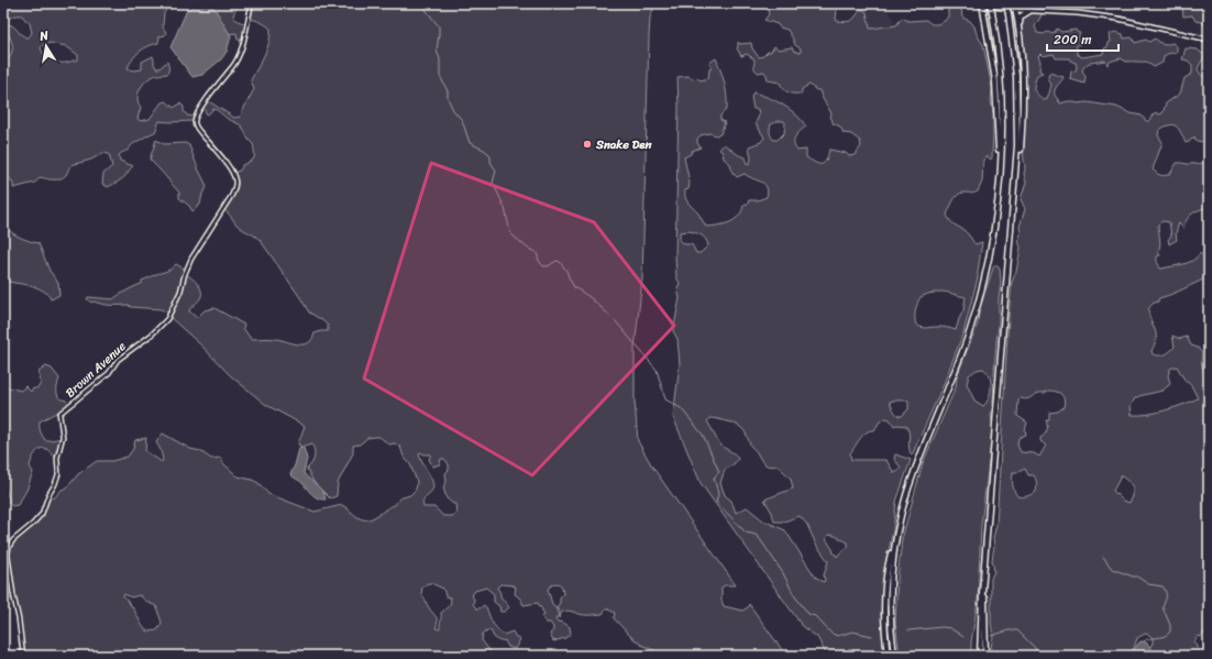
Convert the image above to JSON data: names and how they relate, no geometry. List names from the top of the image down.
{
  "streets": {
    "street": ["Brown Avenue"]
  },
  "places": ["Snake Den"],
  "scale_bar": "200 m",
  "north": "top"
}
